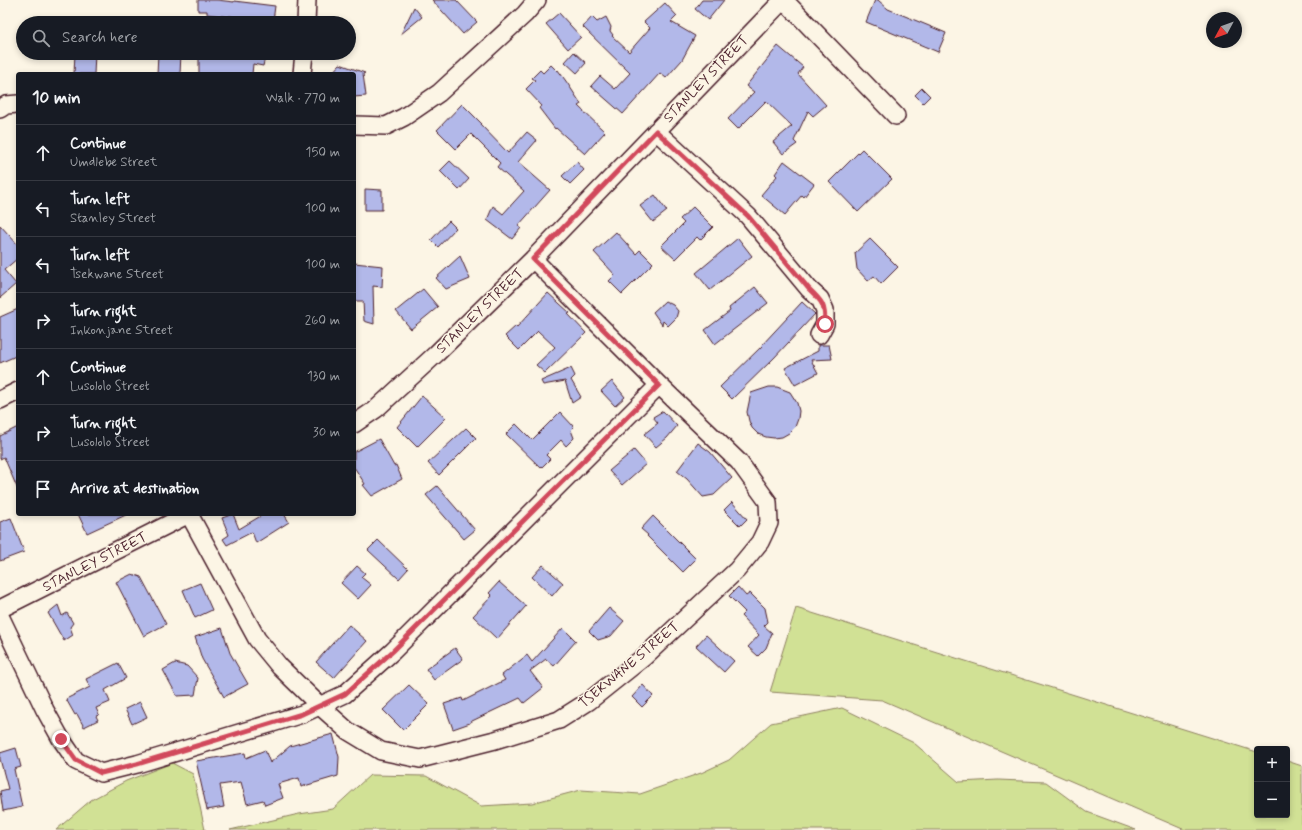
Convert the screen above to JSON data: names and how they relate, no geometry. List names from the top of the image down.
{
  "streets": {
    "street": ["STANLEY STREET", "TSEKWANE STREET"]
  },
  "crossings": [
    ["STANLEY STREET", "TSEKWANE STREET"]
  ],
  "north": "bottom left",
  "page": {
    "search": "Search here",
    "heading": ["10 min", "Walk · 770 m"],
    "list": [
      ["Continue", "Umdlebe Street", "150 m"],
      ["Turn left", "Stanley Street", "100 m"],
      ["Turn left", "Tsekwane Street", "100 m"],
      ["Turn right", "Inkonjane Street", "260 m"],
      ["Continue", "Lusololo Street", "130 m"],
      ["Turn right", "Lusololo Street", "30 m"],
      "Arrive at destination"
    ],
    "map_buttons": ["+", "−"]
  }
}
